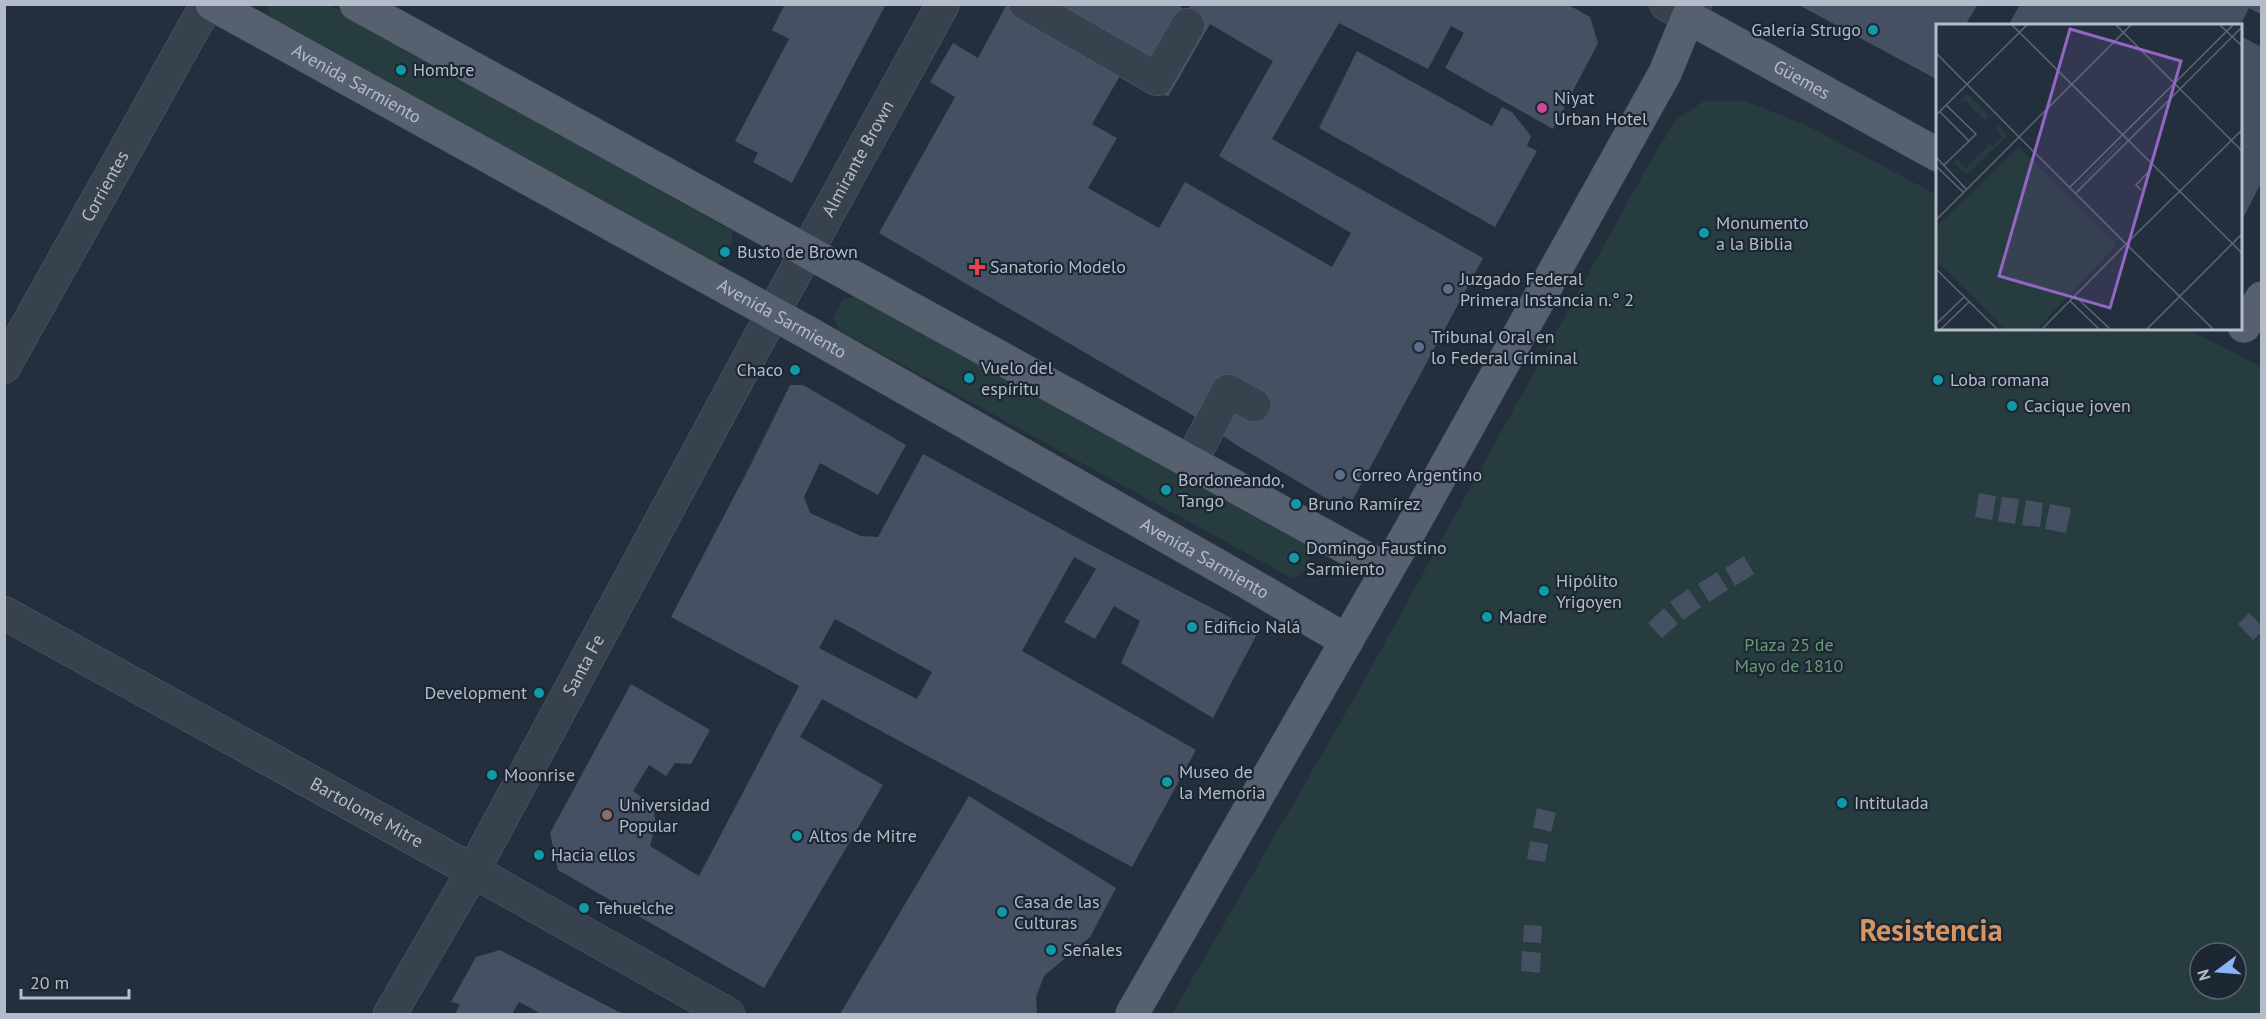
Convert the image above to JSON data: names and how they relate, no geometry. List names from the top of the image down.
{
  "streets": {
    "main road": ["Güemes", "Avenida Sarmiento"],
    "street": [
      "Almirante Brown",
      "Corrientes",
      "Santa Fe",
      "Bartolomé Mitre"
    ]
  },
  "crossings": [
    ["Avenida Sarmiento", "Almirante Brown"],
    ["Avenida Sarmiento", "Santa Fe"],
    ["Almirante Brown", "Santa Fe"],
    ["Santa Fe", "Bartolomé Mitre"]
  ],
  "districts": ["Resistencia"],
  "parks": ["Plaza 25 de Mayo de 1810"],
  "places": {
    "other": [
      "Galería Strugo",
      "Hombre",
      "Niyat Urban Hotel",
      "Monumento a la Biblia",
      "Busto de Brown",
      "Juzgado Federal Primera Instancia n.° 2",
      "Tribunal Oral en lo Federal Criminal",
      "Chaco",
      "Vuelo del espíritu",
      "Loba romana",
      "Cacique joven",
      "Correo Argentino",
      "Bordoneando, Tango",
      "Bruno Ramírez",
      "Domingo Faustino Sarmiento",
      "Hipólito Yrigoyen",
      "Madre",
      "Edificio Nalá",
      "Development",
      "Moonrise",
      "Museo de la Memoria",
      "Intitulada",
      "Universidad Popular",
      "Altos de Mitre",
      "Hacia ellos",
      "Tehuelche",
      "Casa de las Culturas",
      "Señales"
    ],
    "health": ["Sanatorio Modelo"]
  },
  "scale_bar": "20 m",
  "north": "left"
}
